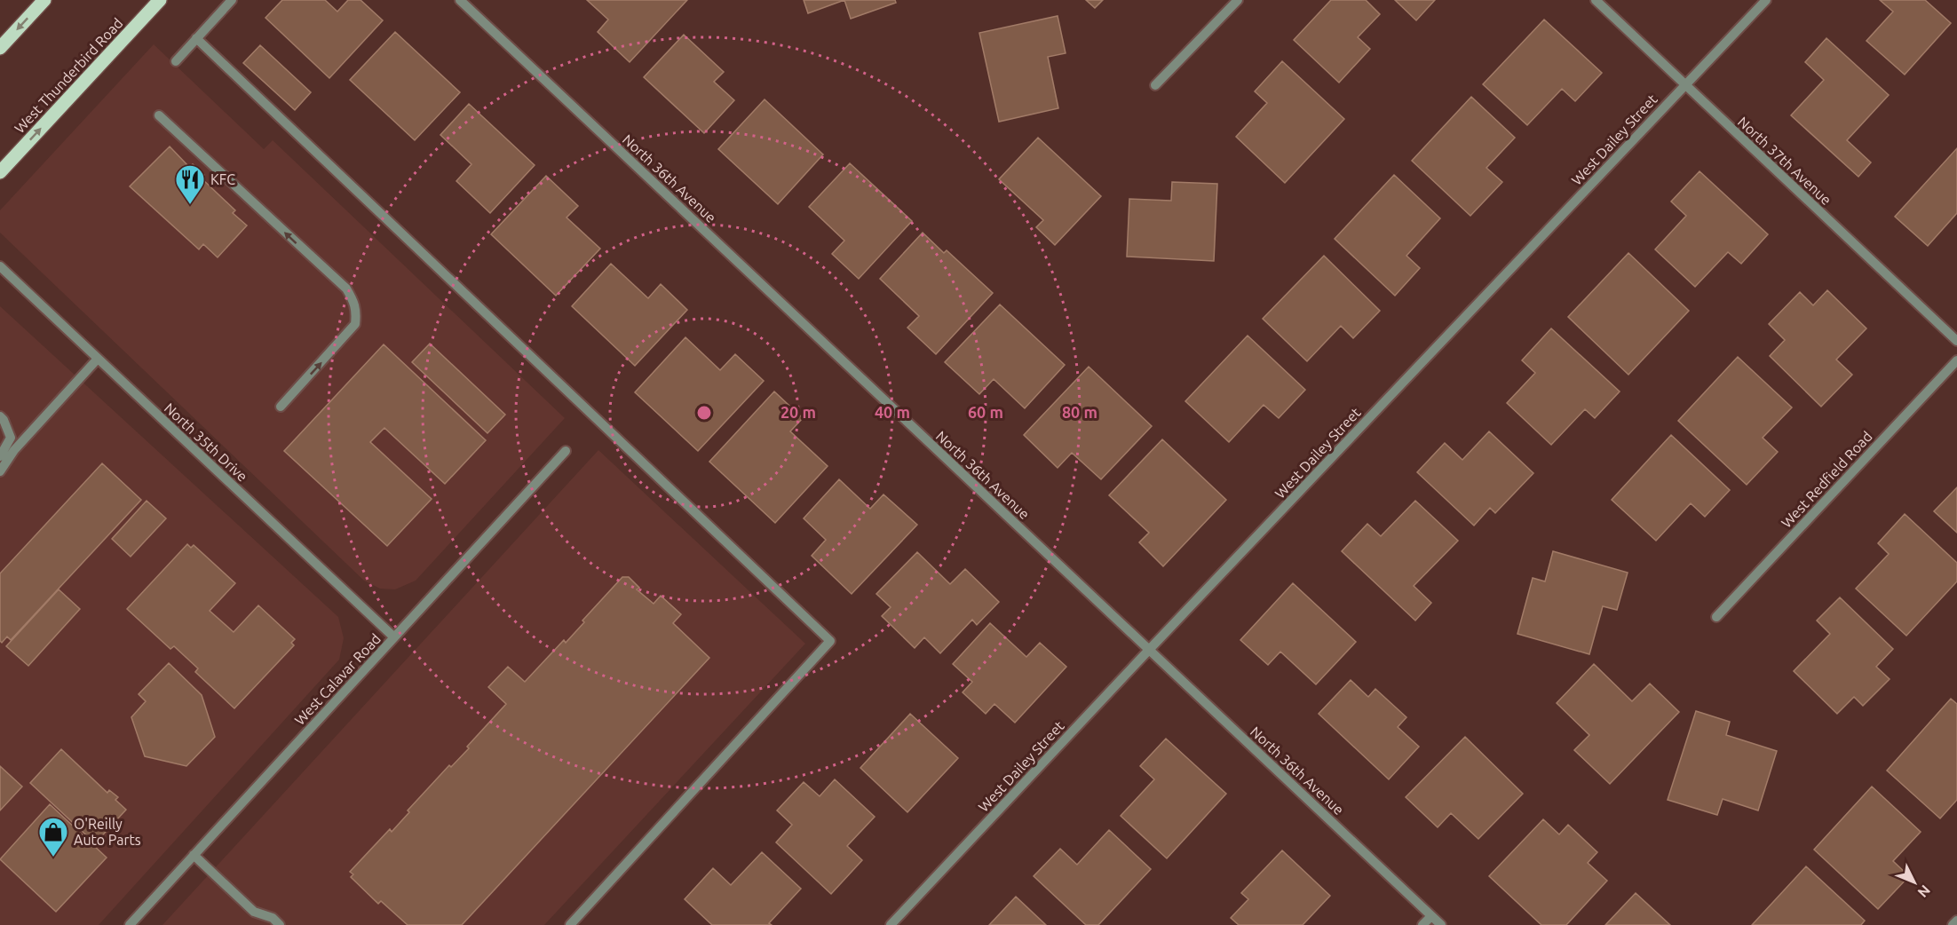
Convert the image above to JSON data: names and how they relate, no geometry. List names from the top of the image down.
{
  "streets": {
    "main road": ["West Thunderbird Road"],
    "street": [
      "West Dailey Street",
      "North 37th Avenue",
      "North 36th Avenue",
      "North 35th Drive",
      "West Redfield Road",
      "West Calavar Road"
    ]
  },
  "crossings": [
    ["West Dailey Street", "North 37th Avenue"],
    ["West Dailey Street", "North 36th Avenue"],
    ["North 35th Drive", "West Calavar Road"]
  ],
  "one_way": ["West Thunderbird Road"],
  "places": {
    "restaurant": ["KFC"],
    "shop": ["O'Reilly Auto Parts"]
  },
  "north": "bottom right",
  "rings": [
    "20 m",
    "40 m",
    "60 m",
    "80 m"
  ]
}
